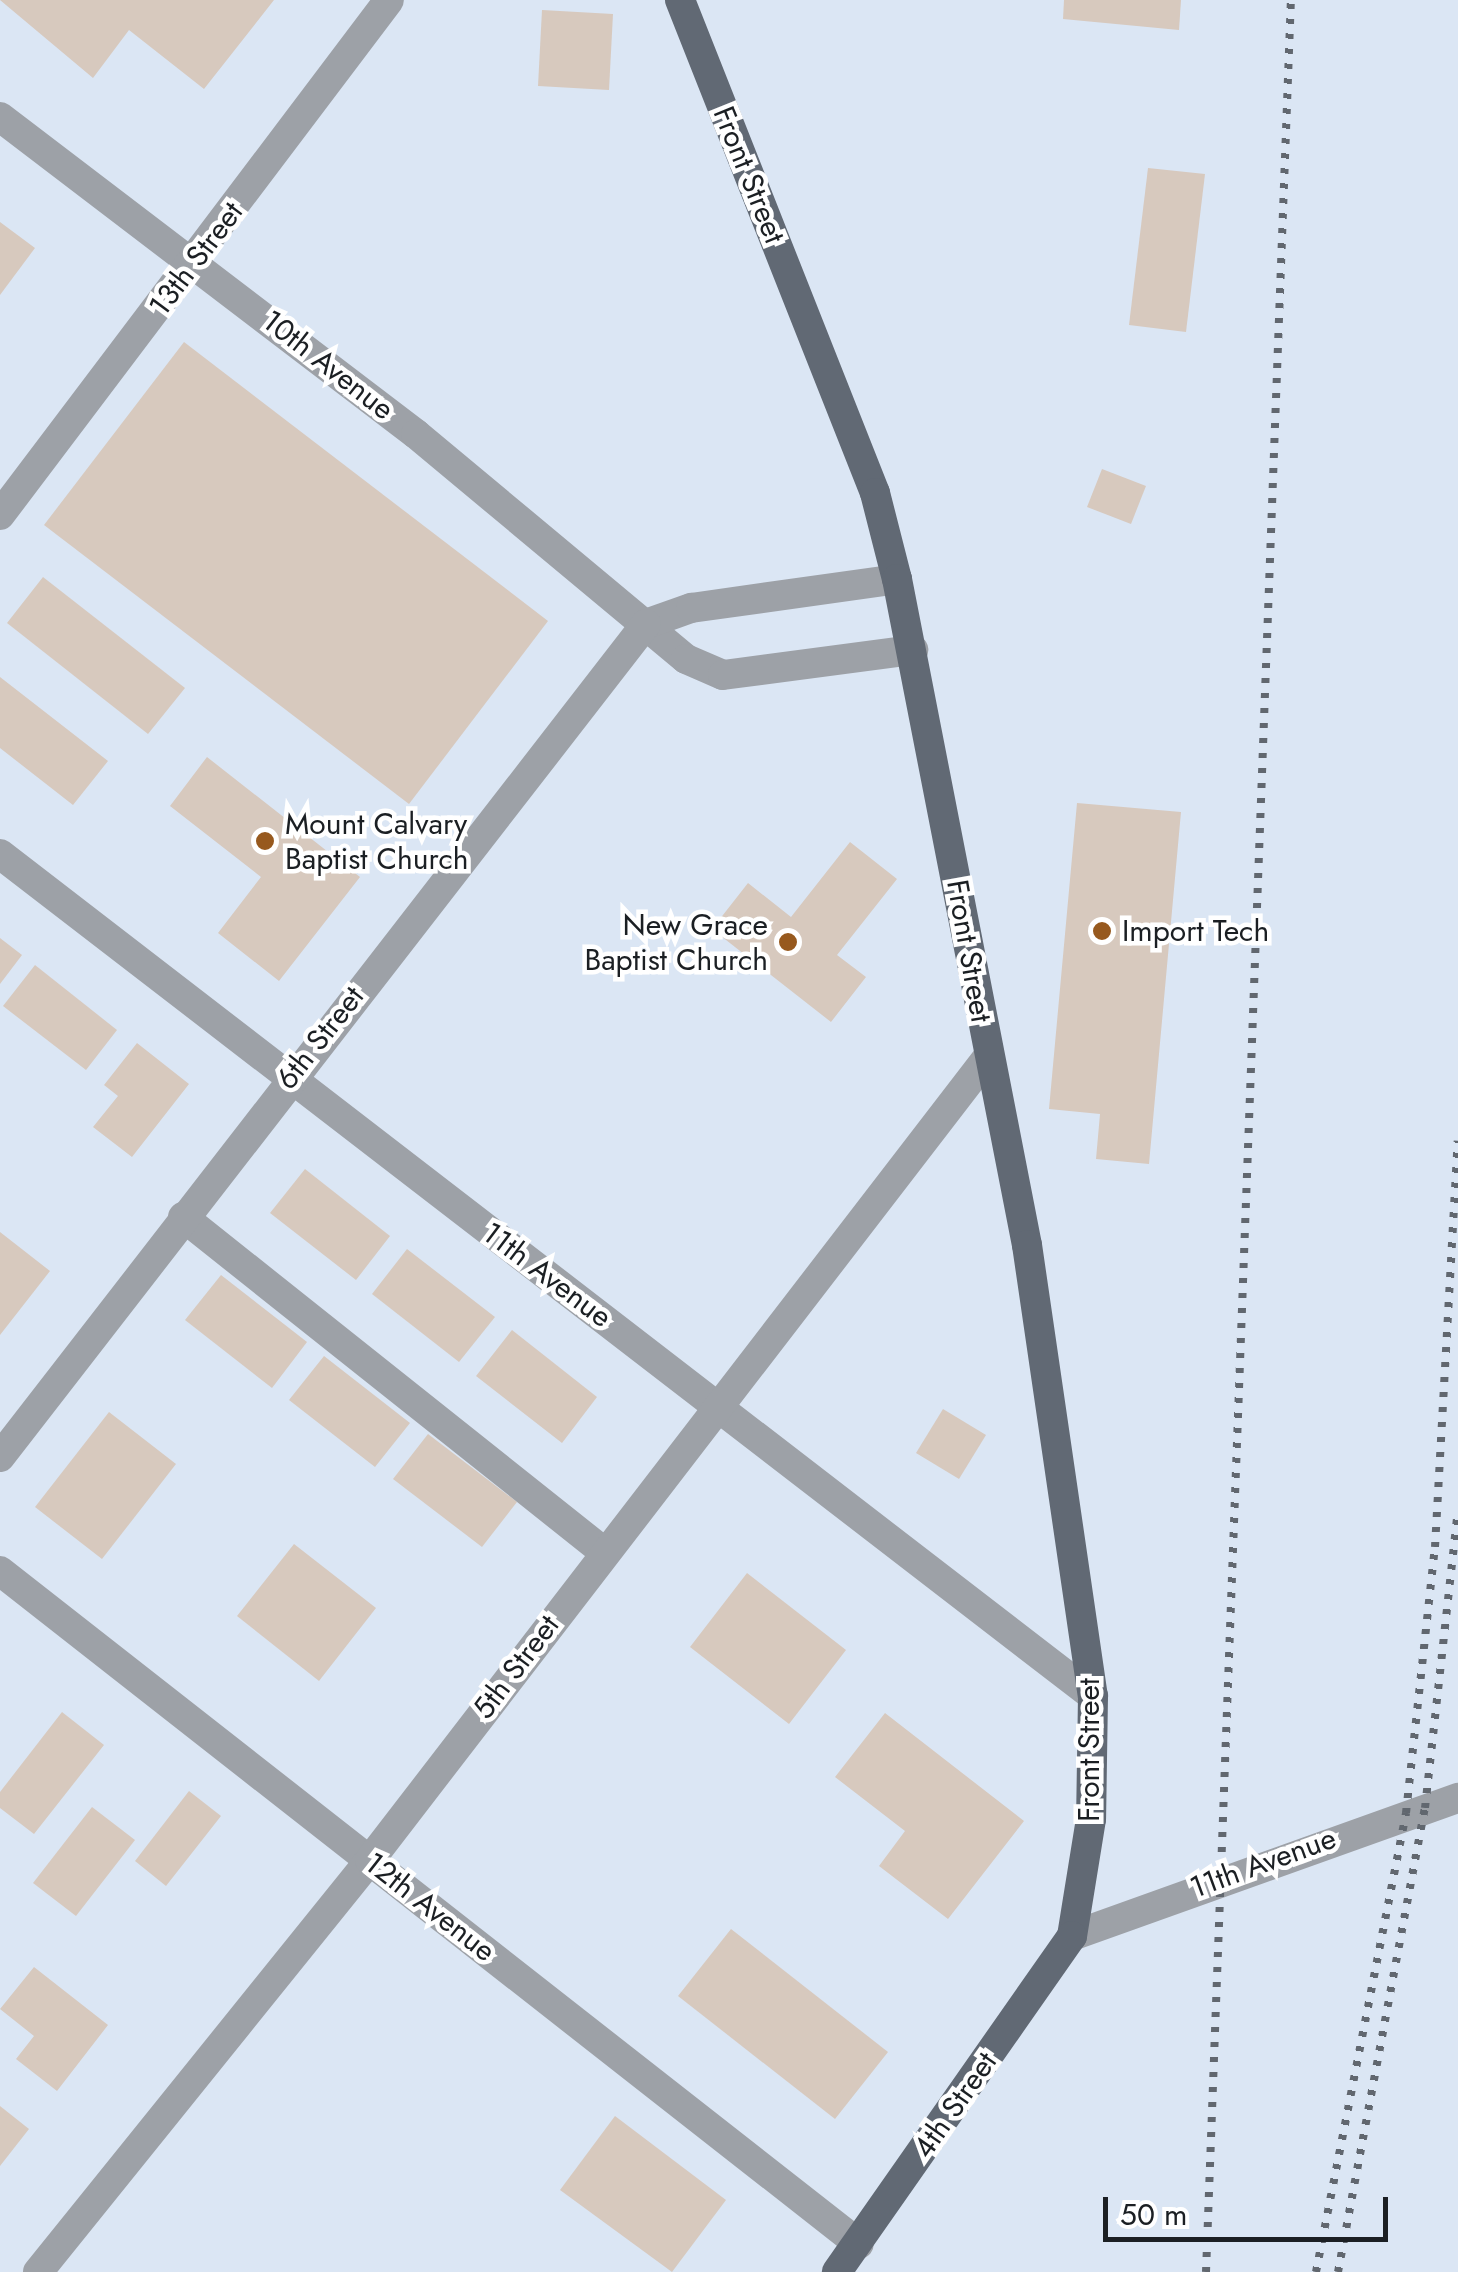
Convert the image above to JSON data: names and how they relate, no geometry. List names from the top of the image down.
{
  "streets": {
    "main road": ["Front Street", "4th Street"],
    "street": [
      "13th Street",
      "10th Avenue",
      "6th Street",
      "11th Avenue",
      "5th Street",
      "12th Avenue"
    ]
  },
  "crossings": [
    ["Front Street", "10th Avenue"],
    ["Front Street", "11th Avenue"],
    ["Front Street", "5th Street"],
    ["Front Street", "4th Street"],
    ["13th Street", "10th Avenue"],
    ["10th Avenue", "6th Street"],
    ["6th Street", "11th Avenue"],
    ["11th Avenue", "5th Street"],
    ["11th Avenue", "4th Street"],
    ["5th Street", "12th Avenue"],
    ["12th Avenue", "4th Street"]
  ],
  "places": ["Mount Calvary Baptist Church", "Import Tech", "New Grace Baptist Church"],
  "scale_bar": "50 m"
}
